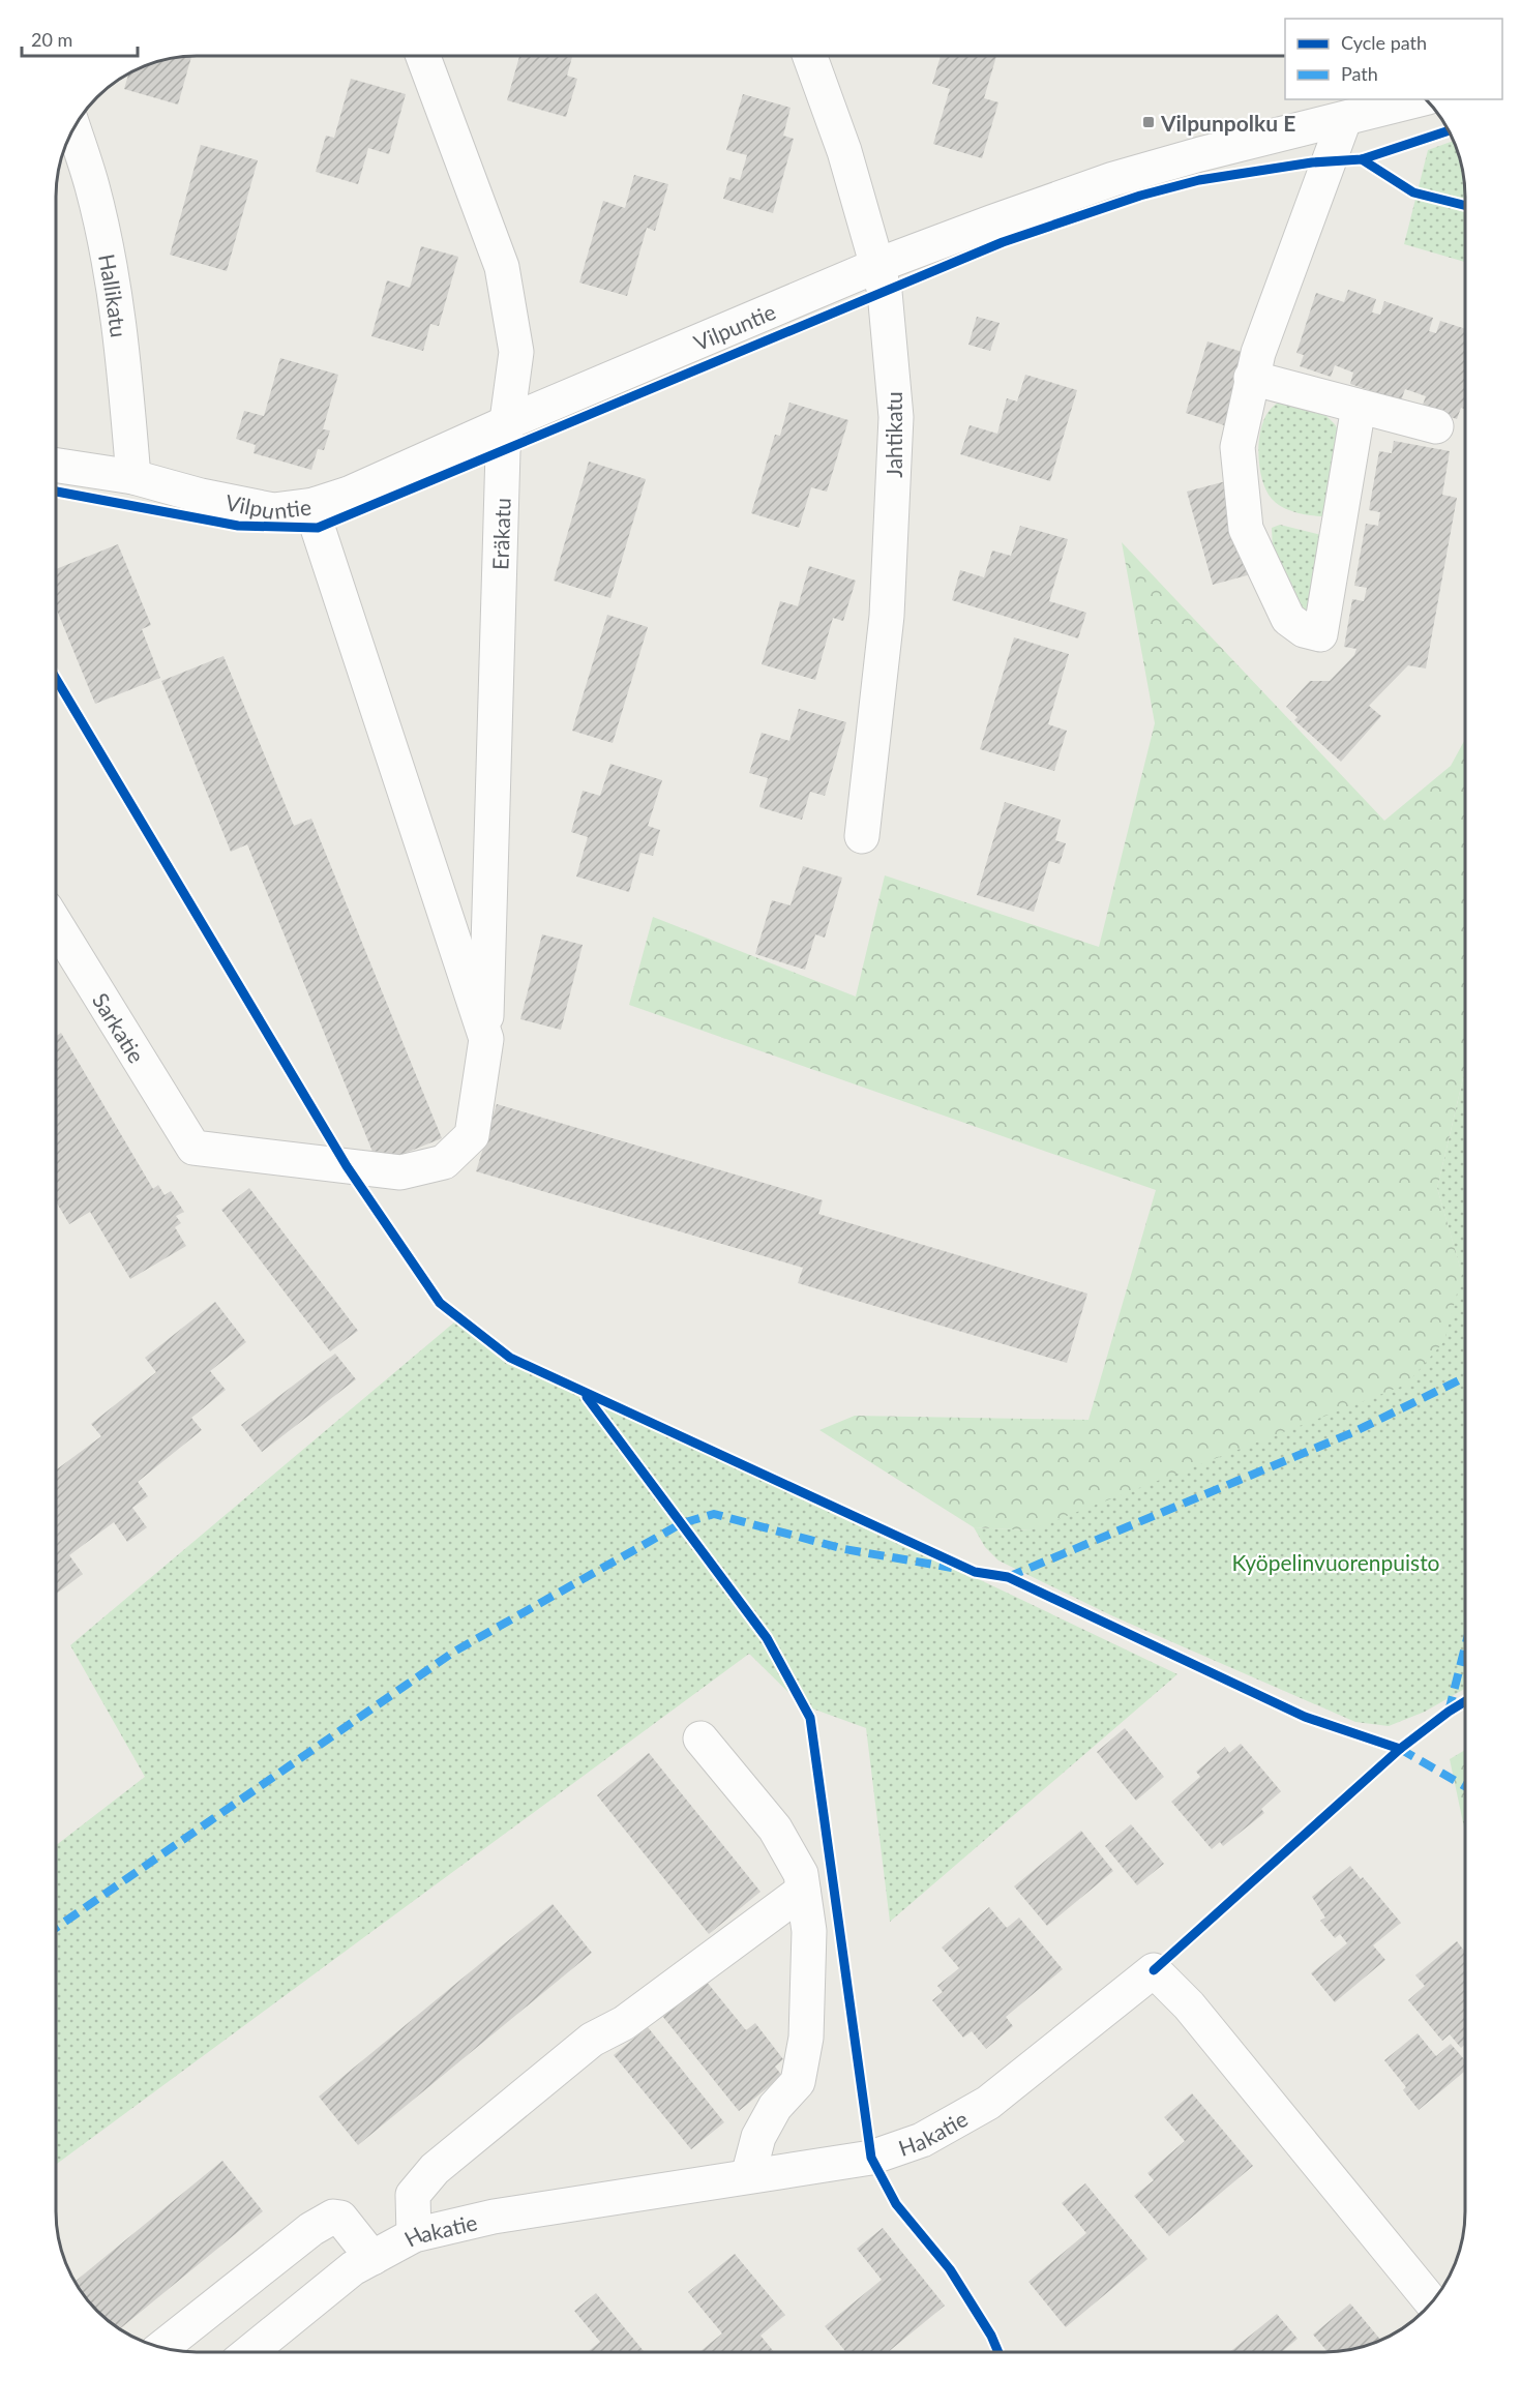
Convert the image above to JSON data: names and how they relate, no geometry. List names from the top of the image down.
{
  "streets": {
    "street": [
      "Hallikatu",
      "Vilpuntie",
      "Jahtikatu",
      "Eräkatu",
      "Sarkatie",
      "Hakatie"
    ]
  },
  "crossings": [
    ["Hallikatu", "Vilpuntie"],
    ["Vilpuntie", "Jahtikatu"],
    ["Vilpuntie", "Eräkatu"],
    ["Eräkatu", "Sarkatie"]
  ],
  "parks": ["Kyöpelinvuorenpuisto"],
  "places": {
    "transit": ["Vilpunpolku E"]
  },
  "legend": ["Cycle path", "Path"],
  "scale_bar": "20 m"
}
